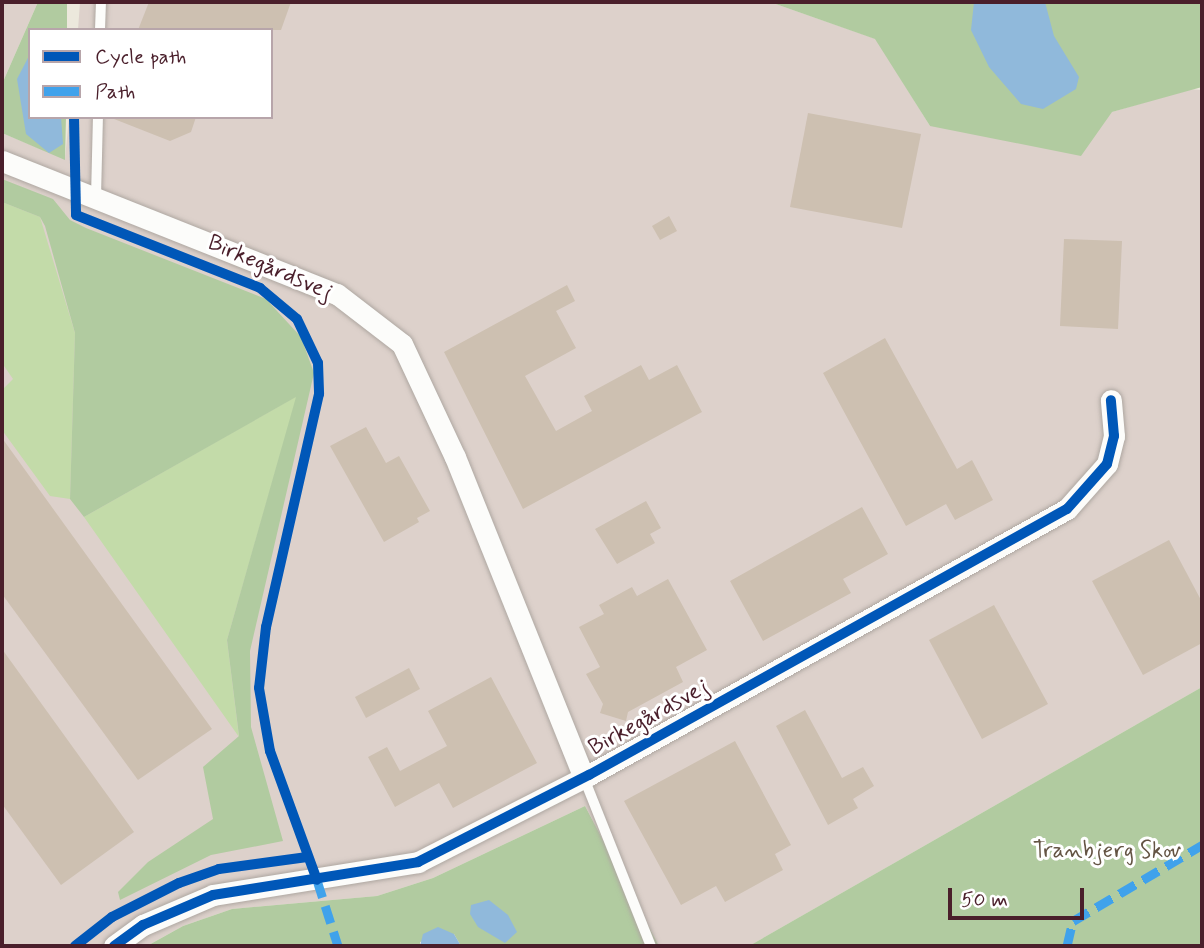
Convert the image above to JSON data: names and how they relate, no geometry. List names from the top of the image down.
{
  "streets": {
    "street": ["Birkegårdsvej"]
  },
  "parks": ["Tranbjerg Skov"],
  "legend": ["Cycle path", "Path"],
  "scale_bar": "50 m"
}
